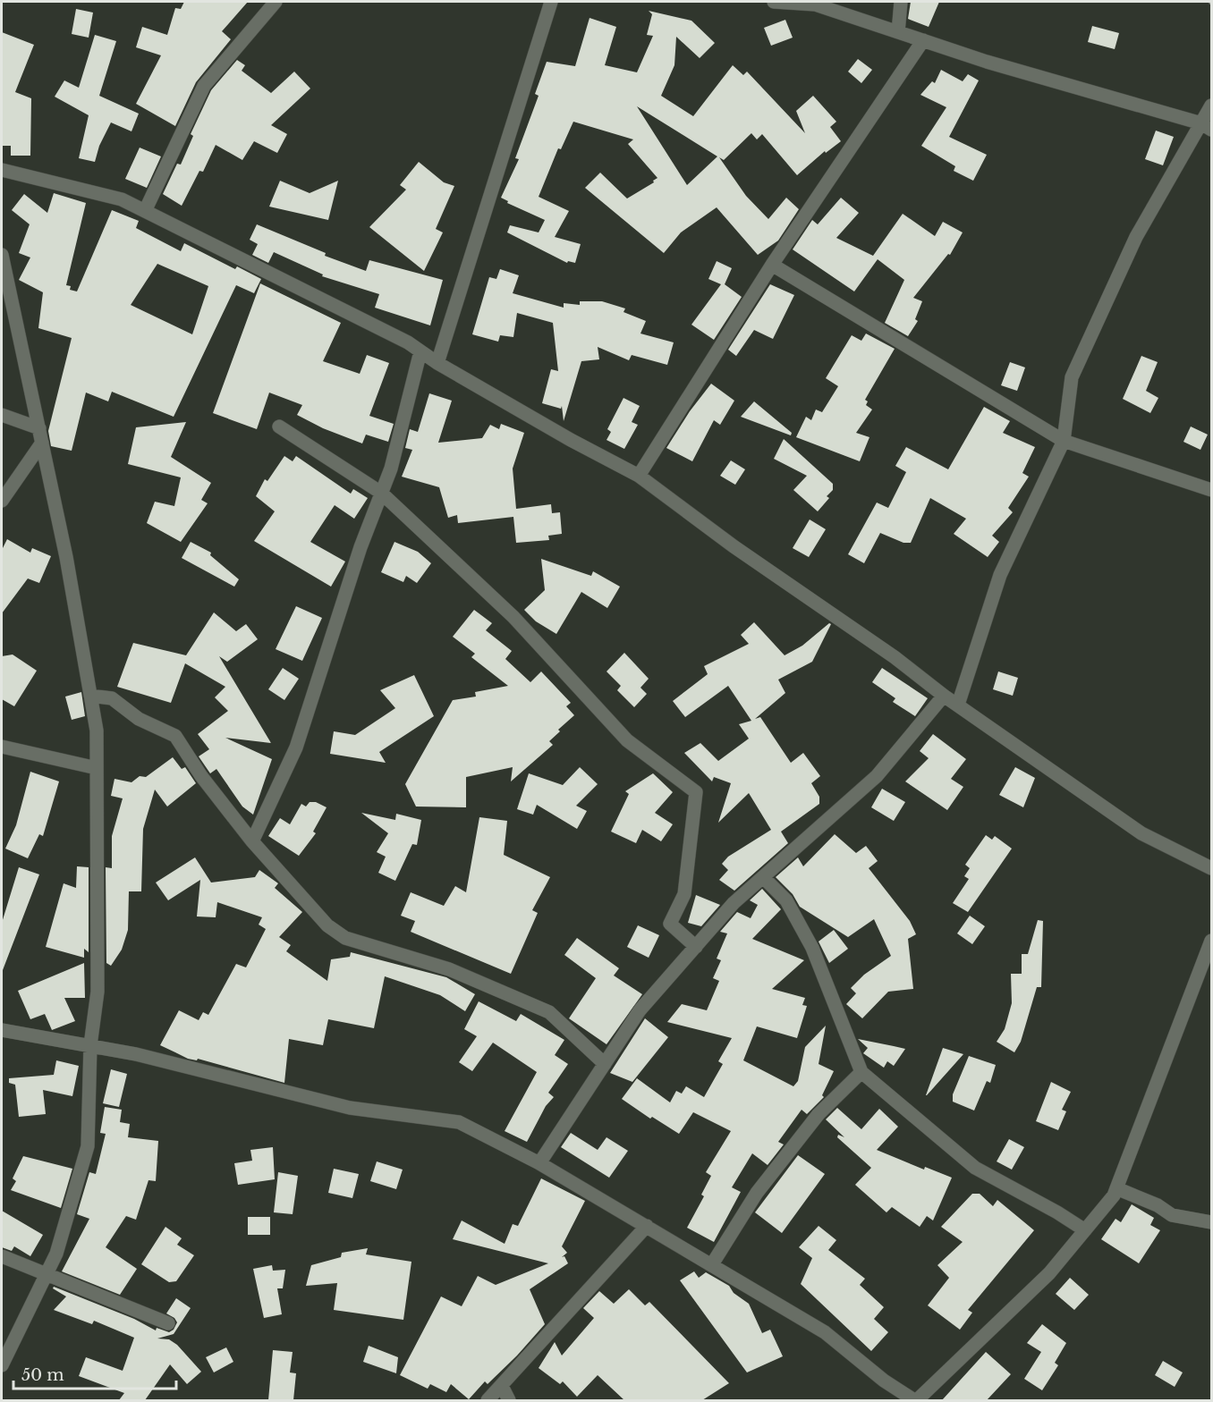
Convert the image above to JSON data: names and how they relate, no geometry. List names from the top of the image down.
{
  "scale_bar": "50 m"
}
